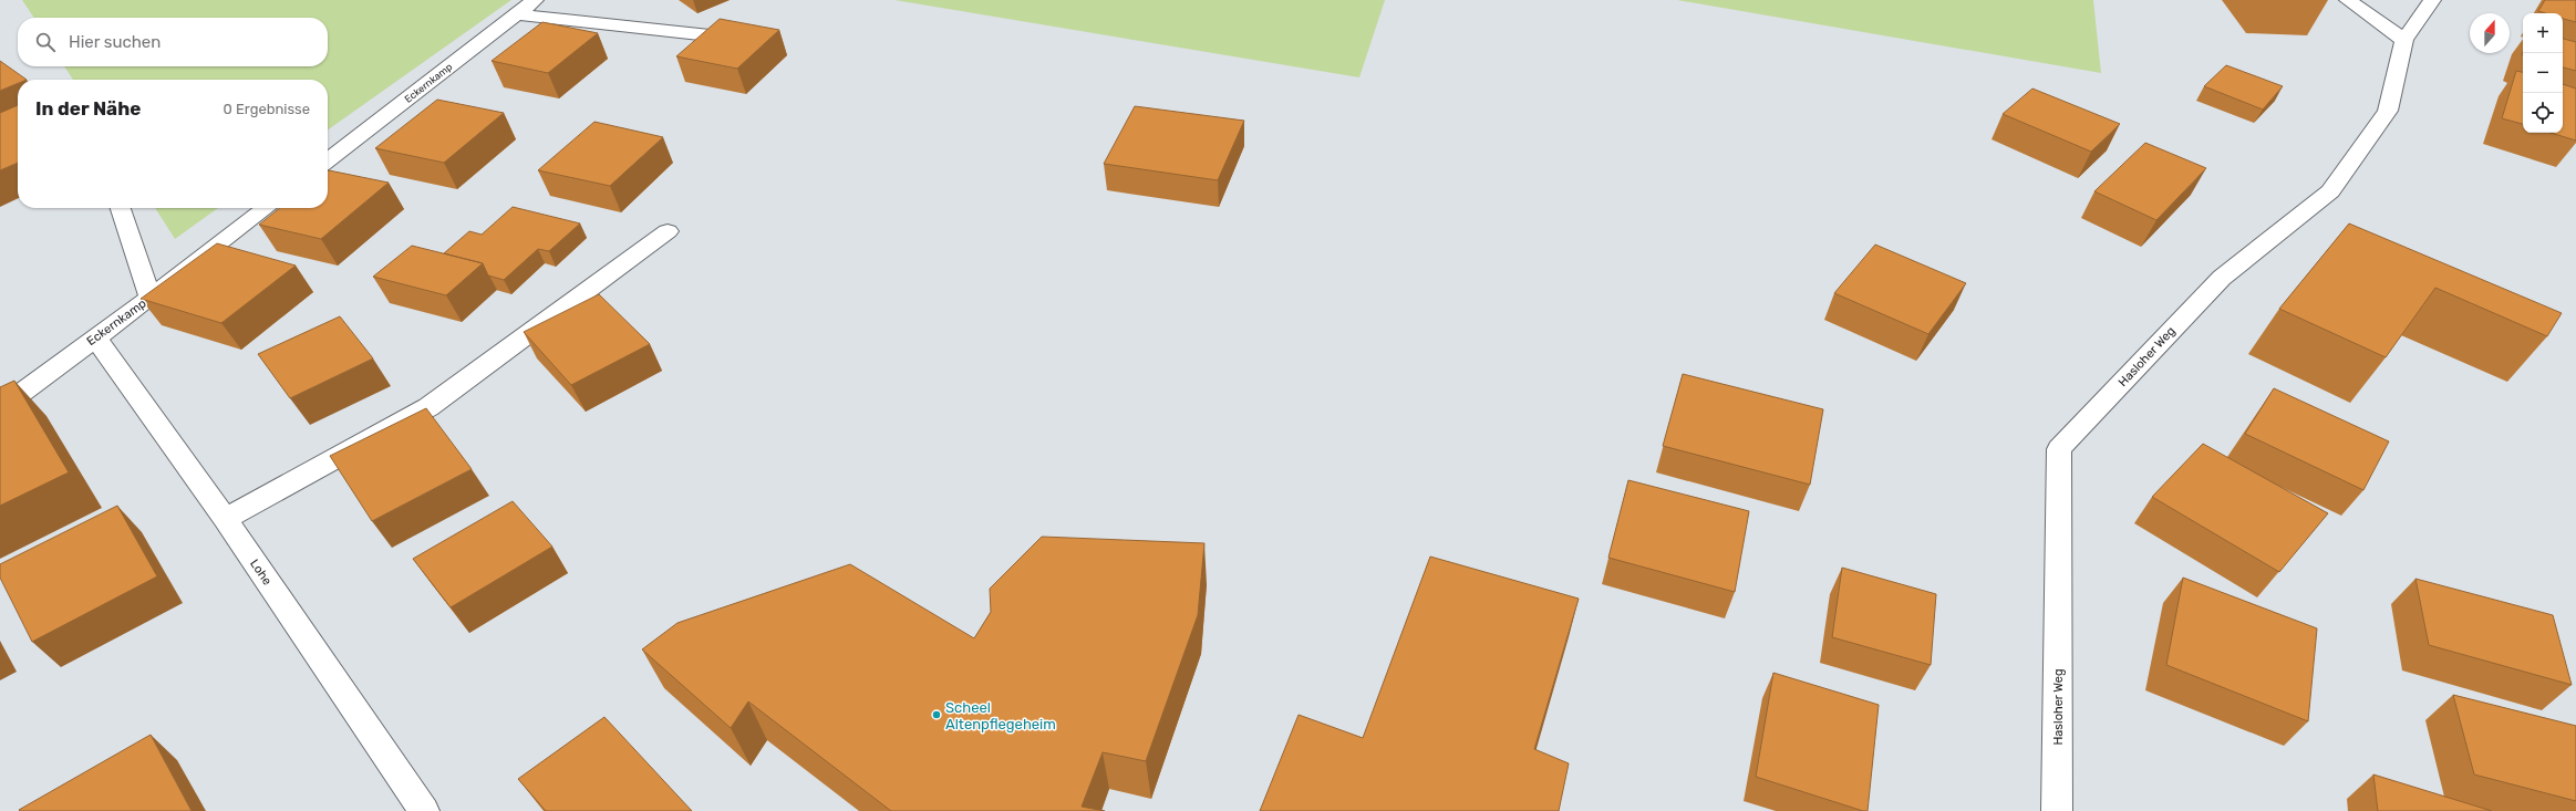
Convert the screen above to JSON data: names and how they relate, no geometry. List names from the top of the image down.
{
  "streets": {
    "street": ["Eckernkamp", "Hasloher Weg", "Lohe"]
  },
  "crossings": [
    ["Eckernkamp", "Lohe"]
  ],
  "places": ["Scheel Altenpflegeheim"],
  "north": "top",
  "page": {
    "map_buttons": ["+", "−"],
    "search": "Hier suchen",
    "heading": ["In der Nähe", "0 Ergebnisse"]
  }
}
